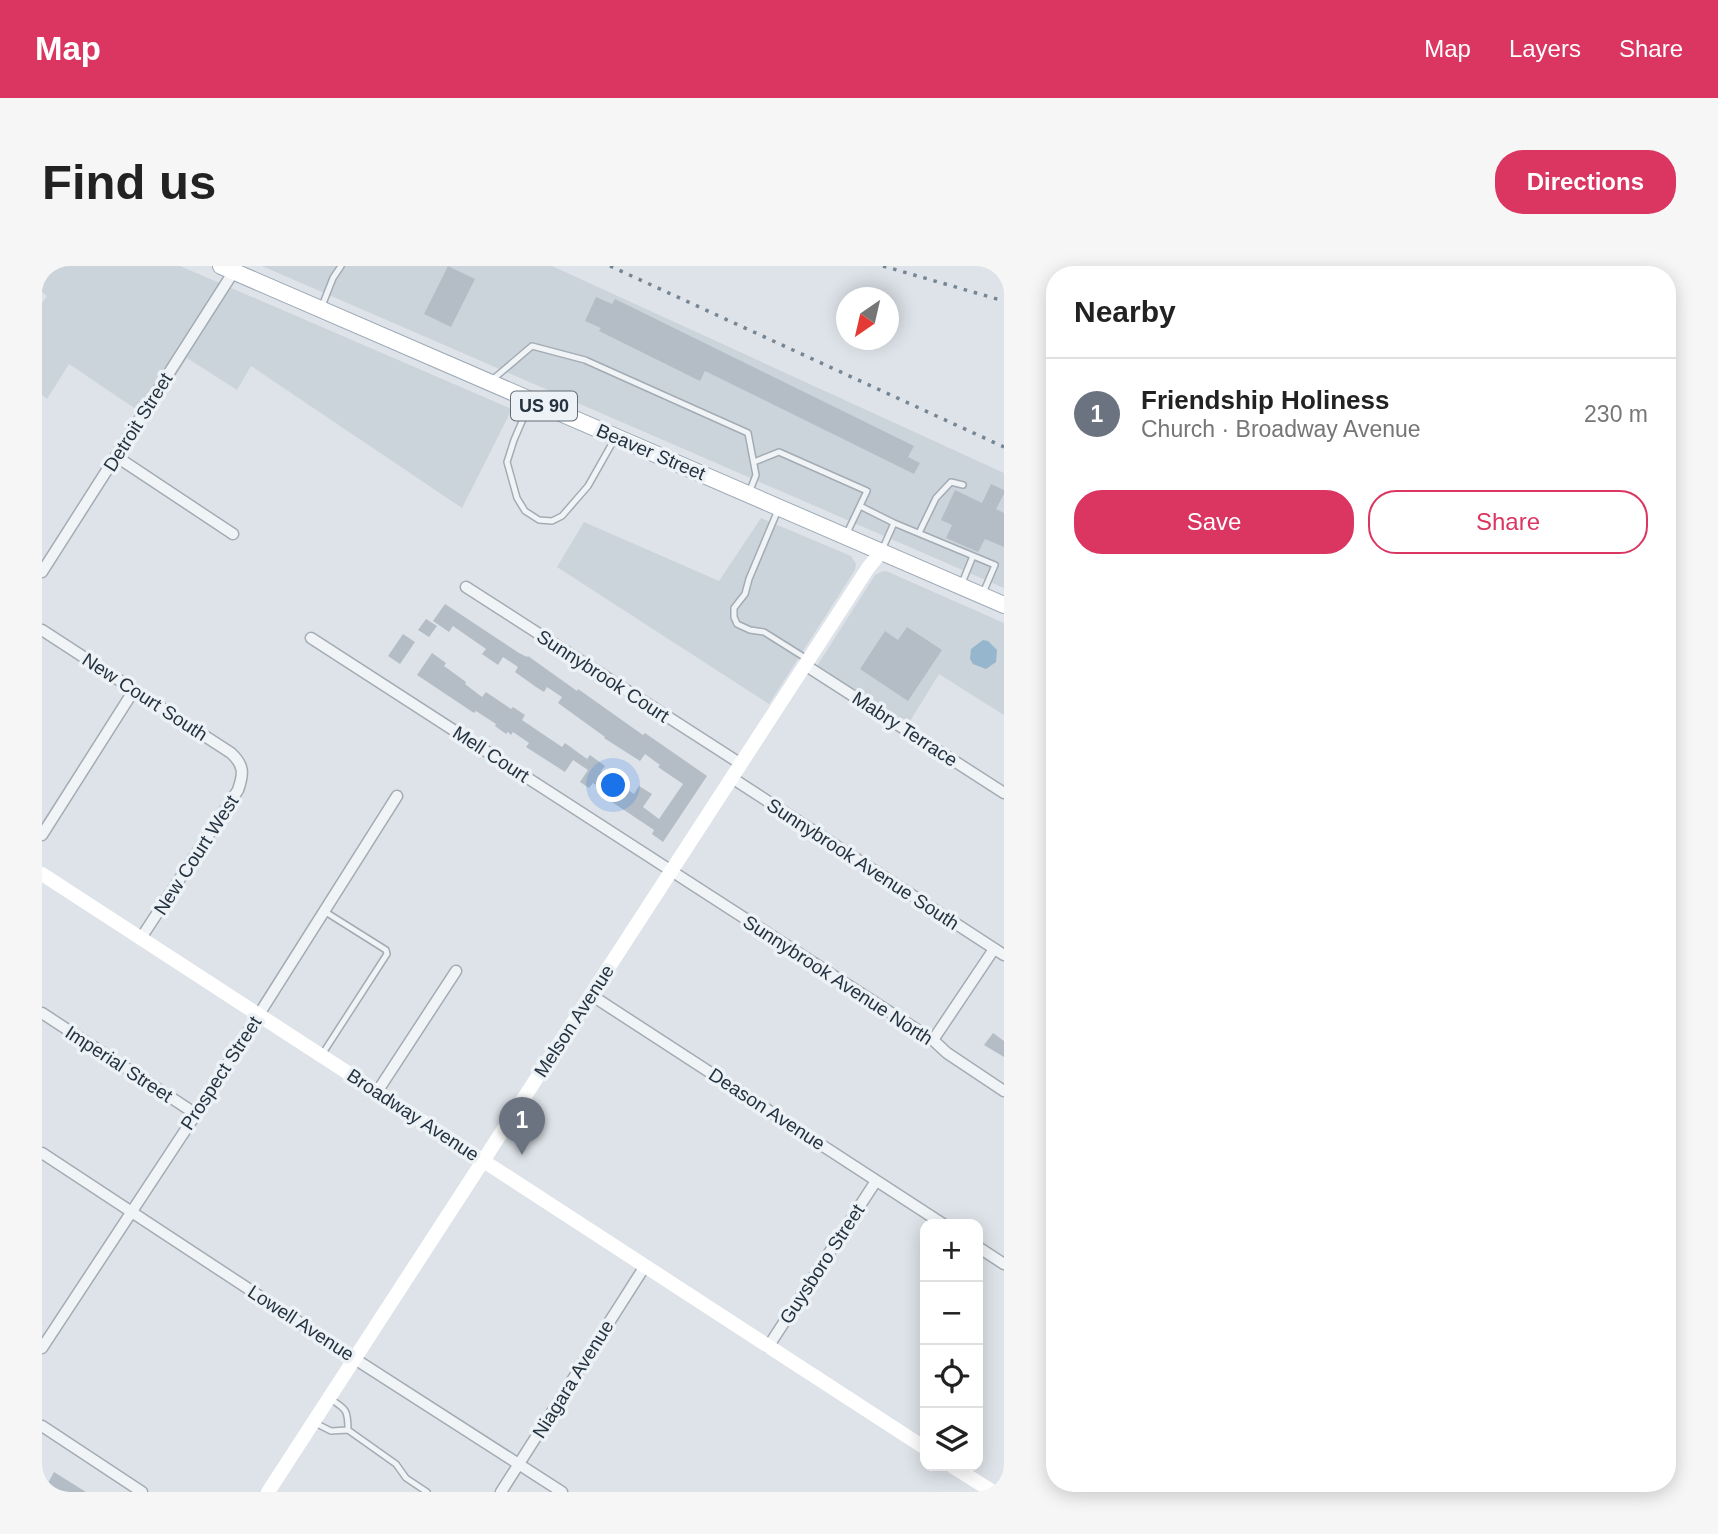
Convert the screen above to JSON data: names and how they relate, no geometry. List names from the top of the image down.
{
  "streets": {
    "main road": ["US 90", "Beaver Street"],
    "street": [
      "Detroit Street",
      "Sunnybrook Court",
      "New Court South",
      "Mabry Terrace",
      "Mell Court",
      "New Court West",
      "Sunnybrook Avenue South",
      "Sunnybrook Avenue North",
      "Melson Avenue",
      "Imperial Street",
      "Prospect Street",
      "Deason Avenue",
      "Broadway Avenue",
      "Guysboro Street",
      "Lowell Avenue",
      "Niagara Avenue"
    ]
  },
  "crossings": [
    ["Detroit Street", "Beaver Street"],
    ["Beaver Street", "Melson Avenue"],
    ["Sunnybrook Court", "Melson Avenue"],
    ["New Court South", "New Court West"],
    ["Mabry Terrace", "Melson Avenue"],
    ["Mell Court", "Sunnybrook Avenue North"],
    ["Mell Court", "Melson Avenue"],
    ["New Court West", "Broadway Avenue"],
    ["Sunnybrook Avenue South", "Sunnybrook Avenue North"],
    ["Sunnybrook Avenue South", "Melson Avenue"],
    ["Sunnybrook Avenue North", "Melson Avenue"],
    ["Melson Avenue", "Deason Avenue"],
    ["Melson Avenue", "Broadway Avenue"],
    ["Melson Avenue", "Lowell Avenue"],
    ["Imperial Street", "Prospect Street"],
    ["Prospect Street", "Broadway Avenue"],
    ["Prospect Street", "Lowell Avenue"],
    ["Deason Avenue", "Guysboro Street"],
    ["Broadway Avenue", "Guysboro Street"],
    ["Broadway Avenue", "Niagara Avenue"],
    ["Lowell Avenue", "Niagara Avenue"]
  ],
  "north": "bottom left",
  "page": {
    "header": "Map",
    "nav": ["Map", "Layers", "Share"],
    "buttons": [
      "Directions",
      ["Save", "Share"]
    ],
    "title": "Find us",
    "heading": "Nearby",
    "list": [
      {
        "mark": "1",
        "name": "Friendship Holiness",
        "note": "Church · Broadway Avenue",
        "value": "230 m"
      }
    ],
    "pins": "1",
    "map_buttons": ["+", "−"]
  }
}
